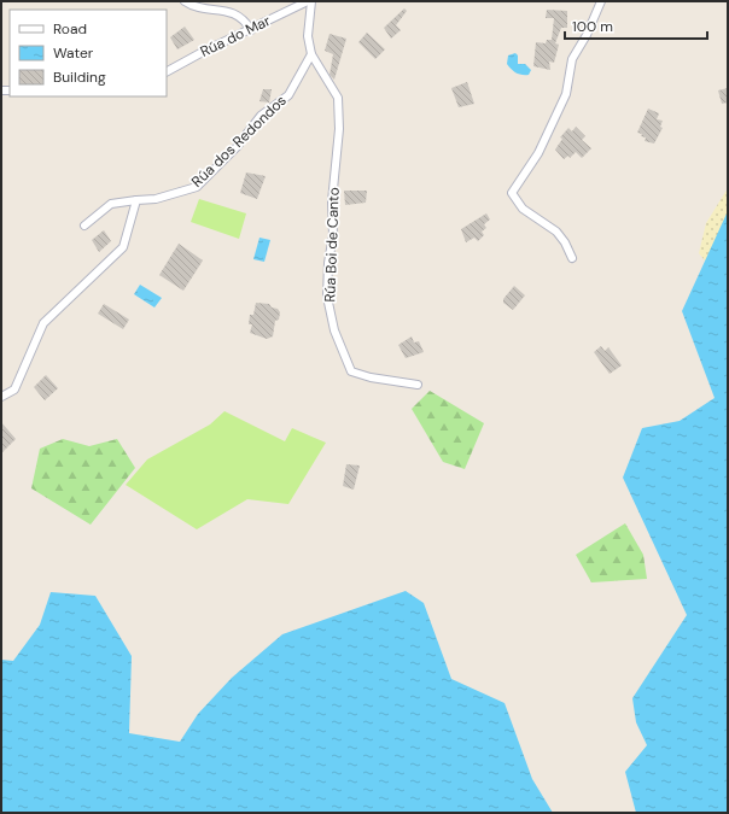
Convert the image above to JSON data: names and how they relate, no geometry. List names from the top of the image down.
{
  "streets": {
    "street": ["Rúa do Mar", "Rúa dos Redondos", "Rúa Boi de Canto"]
  },
  "crossings": [
    ["Rúa dos Redondos", "Rúa Boi de Canto"]
  ],
  "legend": ["Road", "Water", "Building"],
  "scale_bar": "100 m"
}
